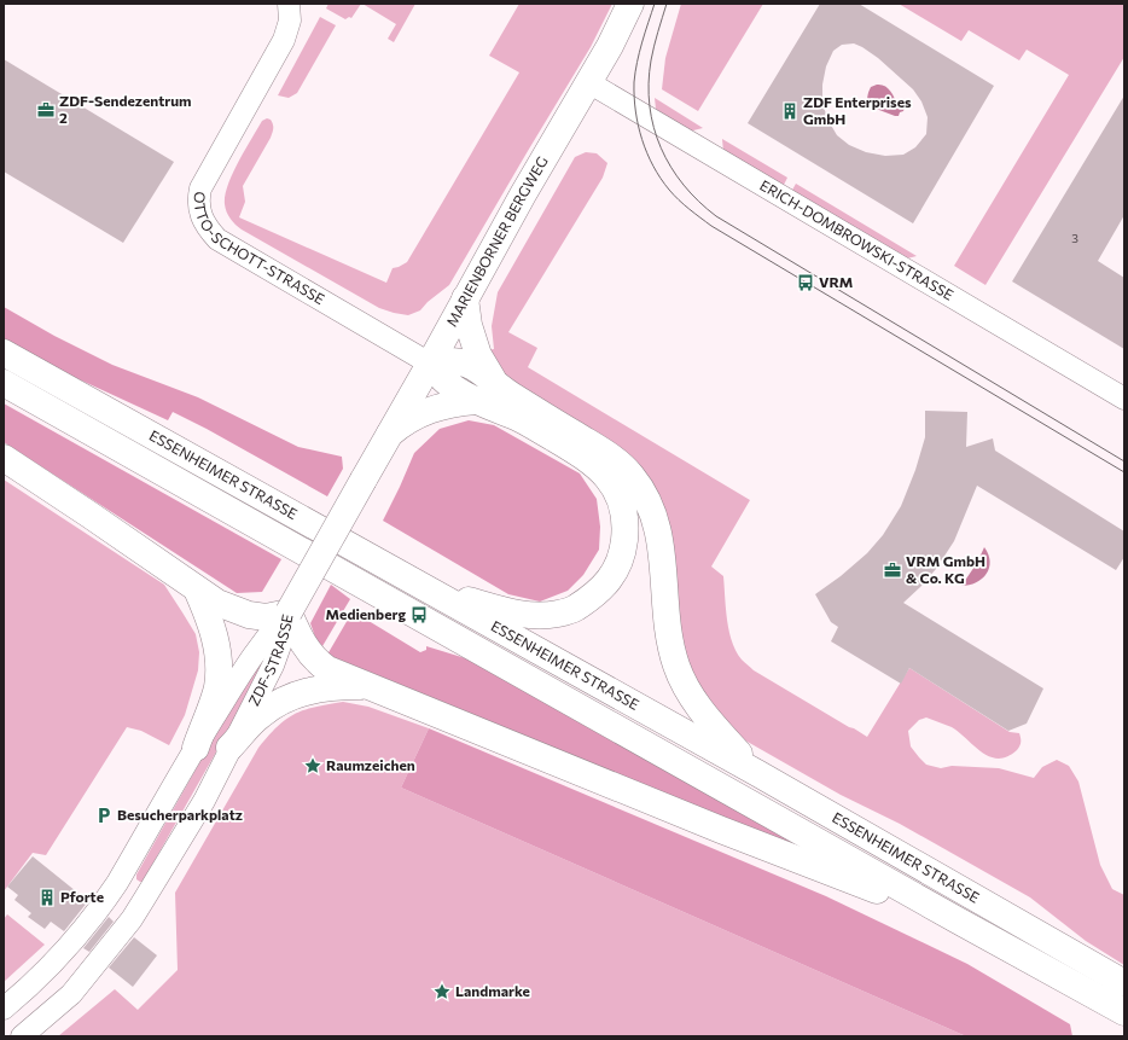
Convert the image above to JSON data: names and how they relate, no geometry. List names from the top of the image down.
{
  "streets": {
    "main road": ["MARIENBORNER BERGWEG", "ESSENHEIMER STRASSE"],
    "street": ["ERICH-DOMBROWSKI-STRASSE", "OTTO-SCHOTT-STRASSE", "ZDF-STRASSE"]
  },
  "crossings": [
    ["ERICH-DOMBROWSKI-STRASSE", "MARIENBORNER BERGWEG"],
    ["MARIENBORNER BERGWEG", "OTTO-SCHOTT-STRASSE"],
    ["MARIENBORNER BERGWEG", "ZDF-STRASSE"]
  ],
  "places": {
    "office": ["ZDF-Sendezentrum 2", "VRM GmbH & Co. KG"],
    "building": ["ZDF Enterprises GmbH", "Pforte"],
    "bus stop": ["VRM", "Medienberg"],
    "place": ["Raumzeichen", "Landmarke"],
    "parking": ["Besucherparkplatz"]
  },
  "house_numbers": ["3"]
}
